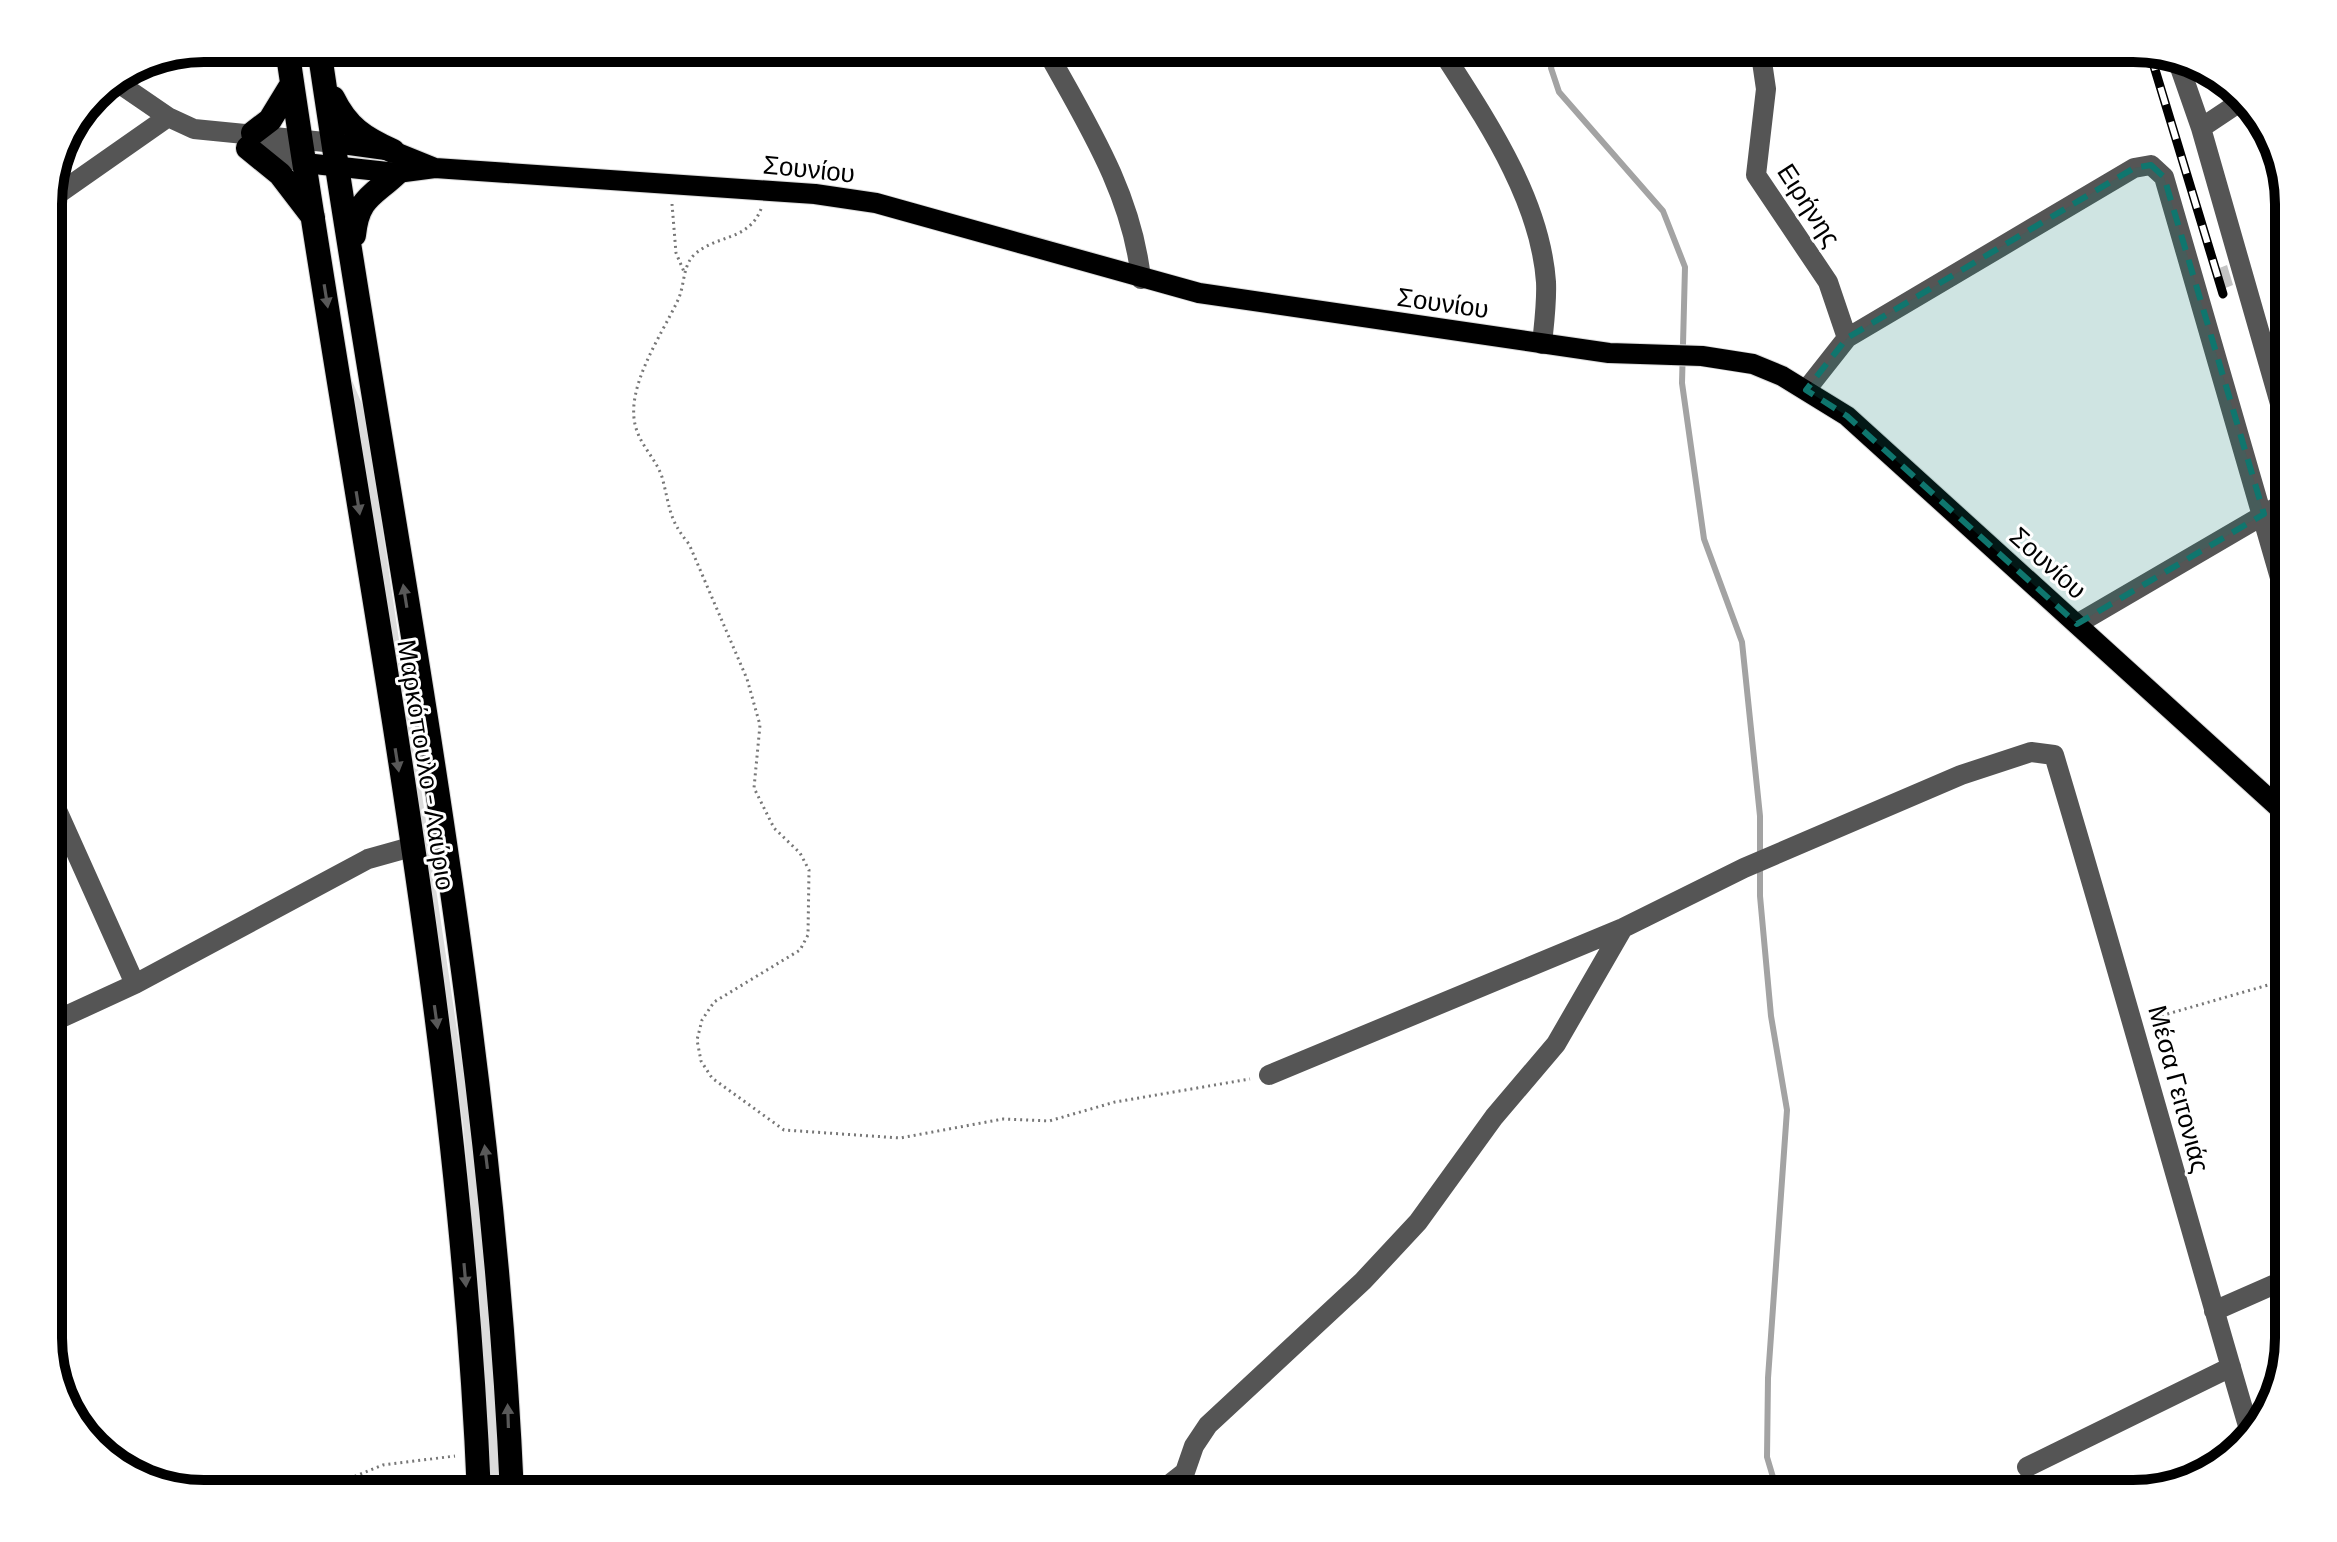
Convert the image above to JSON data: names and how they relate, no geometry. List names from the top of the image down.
{
  "streets": {
    "highway": ["Μαρκόπουλο - Λαύριο"],
    "main road": ["Σουνίου"],
    "street": ["Ειρήνης", "Μέσα Γειτονιάς"]
  },
  "crossings": [
    ["Σουνίου", "Μαρκόπουλο - Λαύριο"]
  ]
}
